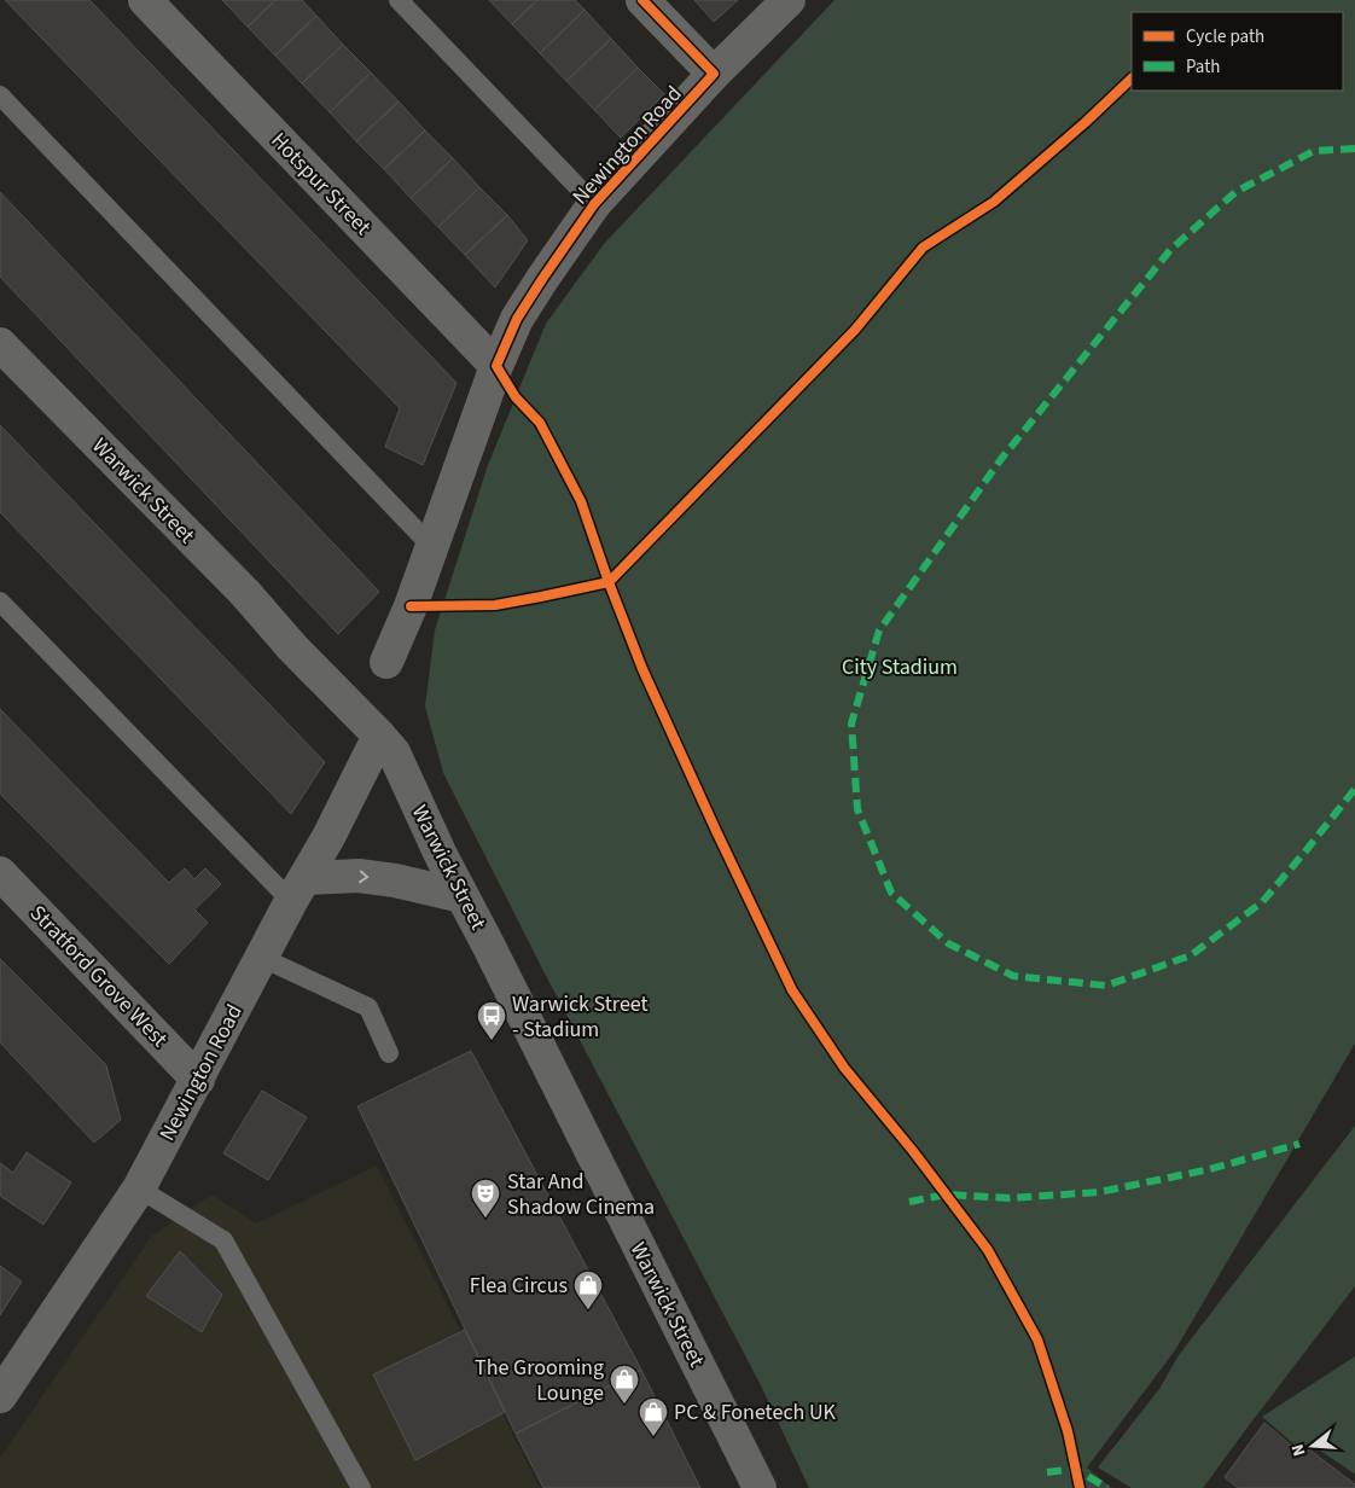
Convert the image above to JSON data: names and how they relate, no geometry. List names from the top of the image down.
{
  "streets": {
    "street": [
      "Newington Road",
      "Hotspur Street",
      "Warwick Street",
      "Stratford Grove West"
    ]
  },
  "crossings": [
    ["Newington Road", "Hotspur Street"],
    ["Newington Road", "Warwick Street"],
    ["Newington Road", "Stratford Grove West"]
  ],
  "parks": ["City Stadium"],
  "places": {
    "bus stop": ["Warwick Street - Stadium"],
    "theatre": ["Star And Shadow Cinema"],
    "shop": ["Flea Circus", "The Grooming Lounge", "PC & Fonetech UK"]
  },
  "legend": ["Cycle path", "Path"],
  "north": "left"
}
